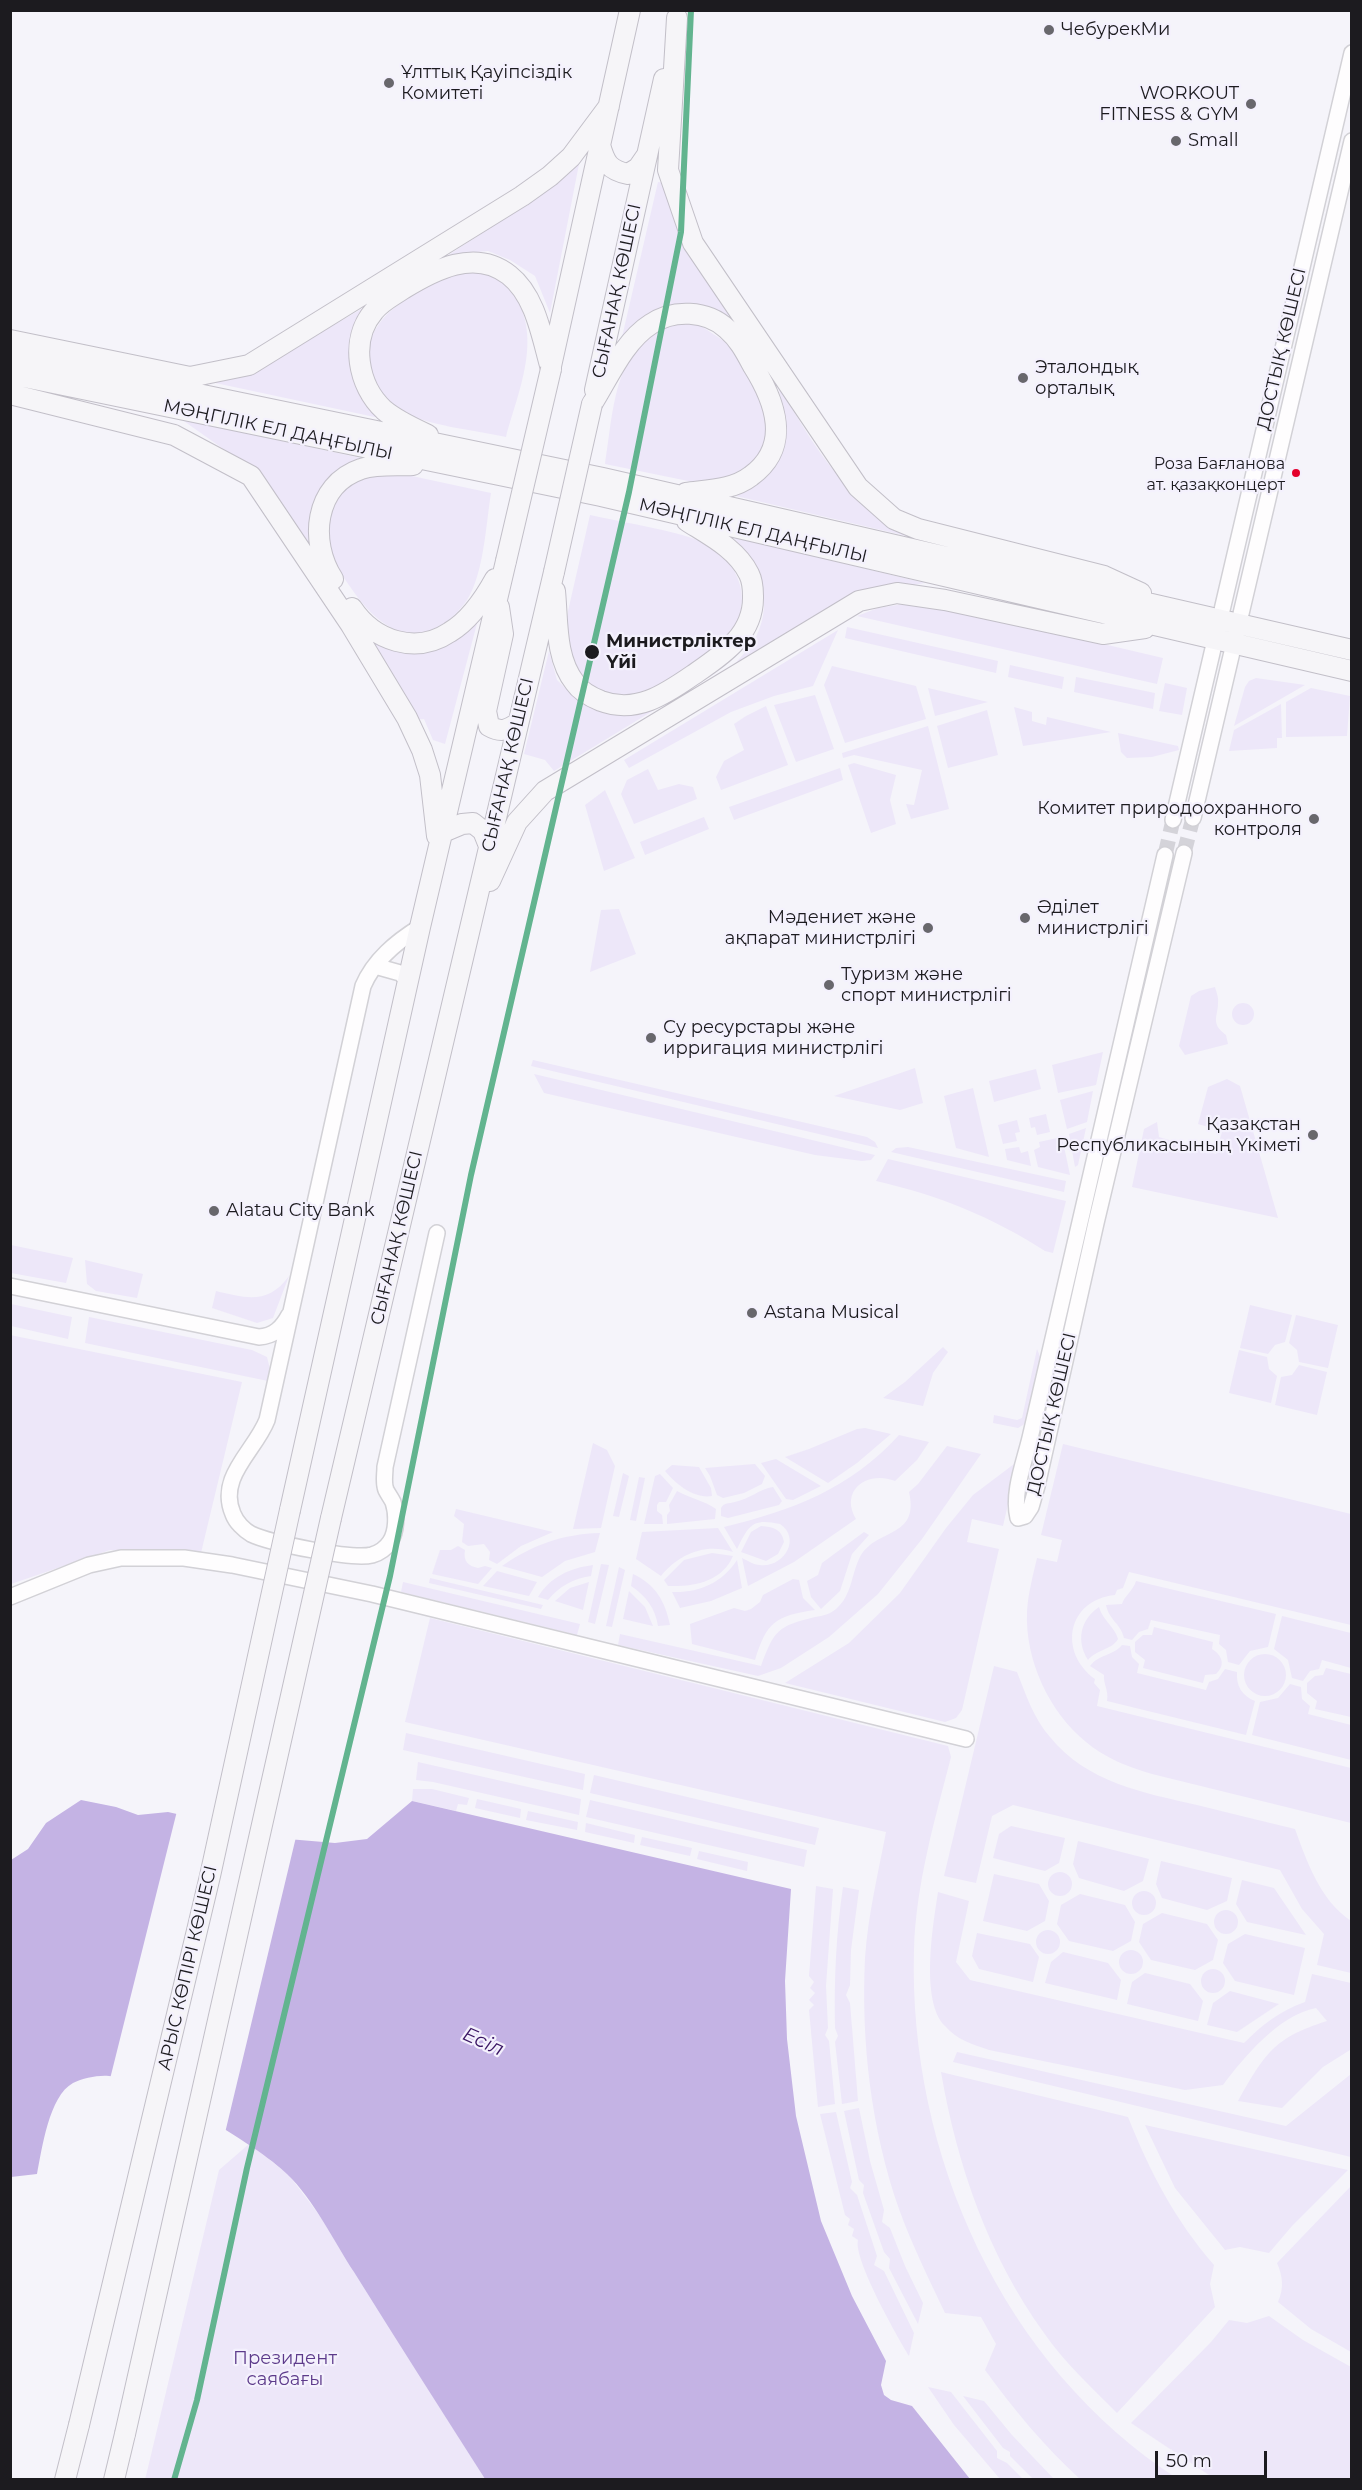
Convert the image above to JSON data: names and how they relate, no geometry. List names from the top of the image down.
{
  "streets": {
    "main road": ["СЫҒАНАҚ КӨШЕСІ", "МӘҢГІЛІК ЕЛ ДАҢҒЫЛЫ", "АРЫС КӨПІРІ КӨШЕСІ"],
    "street": ["ДОСТЫҚ КӨШЕСІ"]
  },
  "crossings": [
    ["ДОСТЫҚ КӨШЕСІ", "МӘҢГІЛІК ЕЛ ДАҢҒЫЛЫ"]
  ],
  "water": ["Есіл"],
  "parks": ["Президент саябағы"],
  "places": [
    "ЧебурекМи",
    "Ұлттық Қауіпсіздік Комитеті",
    "WORKOUT FITNESS & GYM",
    "Small",
    "Эталондық орталық",
    "Роза Бағланова ат. қазақконцерт",
    "Министрліктер Үйі",
    "Комитет природоохранного контроля",
    "Әділет министрлігі",
    "Мәдениет және ақпарат министрлігі",
    "Туризм және спорт министрлігі",
    "Су ресурстары және ирригация министрлігі",
    "Қазақстан Республикасының Үкіметі",
    "Alatau City Bank",
    "Astana Musical"
  ],
  "scale_bar": "50 m"
}
